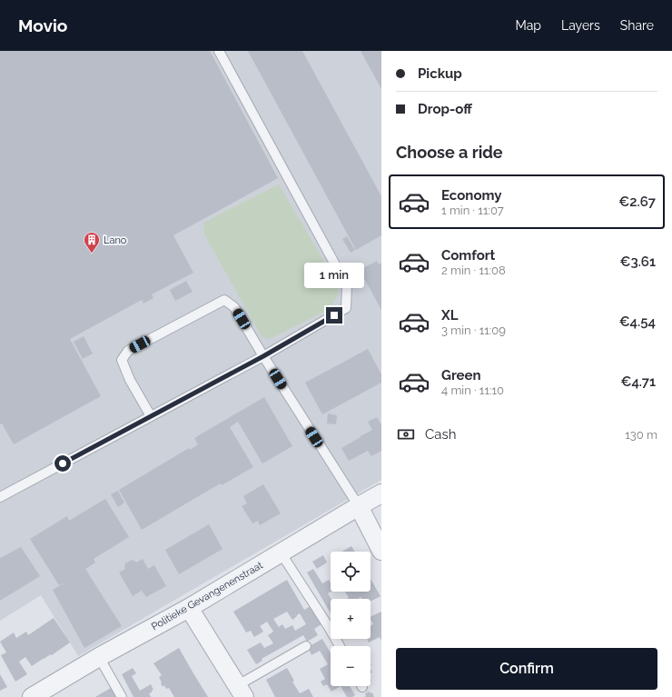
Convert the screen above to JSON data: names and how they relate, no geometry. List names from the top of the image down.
{
  "streets": {
    "street": ["Politieke Gevangenenstraat"]
  },
  "places": {
    "building": ["Lano"]
  },
  "page": {
    "header": "Movio",
    "nav": ["Map", "Layers", "Share"],
    "banner": ["Pickup", "Drop-off"],
    "heading": "Choose a ride",
    "list": [
      {
        "name": "Economy",
        "note": "1 min · 11:07",
        "value": "€2.67"
      },
      {
        "name": "Comfort",
        "note": "2 min · 11:08",
        "value": "€3.61"
      },
      {
        "name": "XL",
        "note": "3 min · 11:09",
        "value": "€4.54"
      },
      {
        "name": "Green",
        "note": "4 min · 11:10",
        "value": "€4.71"
      }
    ],
    "bubble": "1 min",
    "pay": ["Cash", "130 m"],
    "map_buttons": ["+", "−"],
    "buttons": "Confirm"
  }
}
